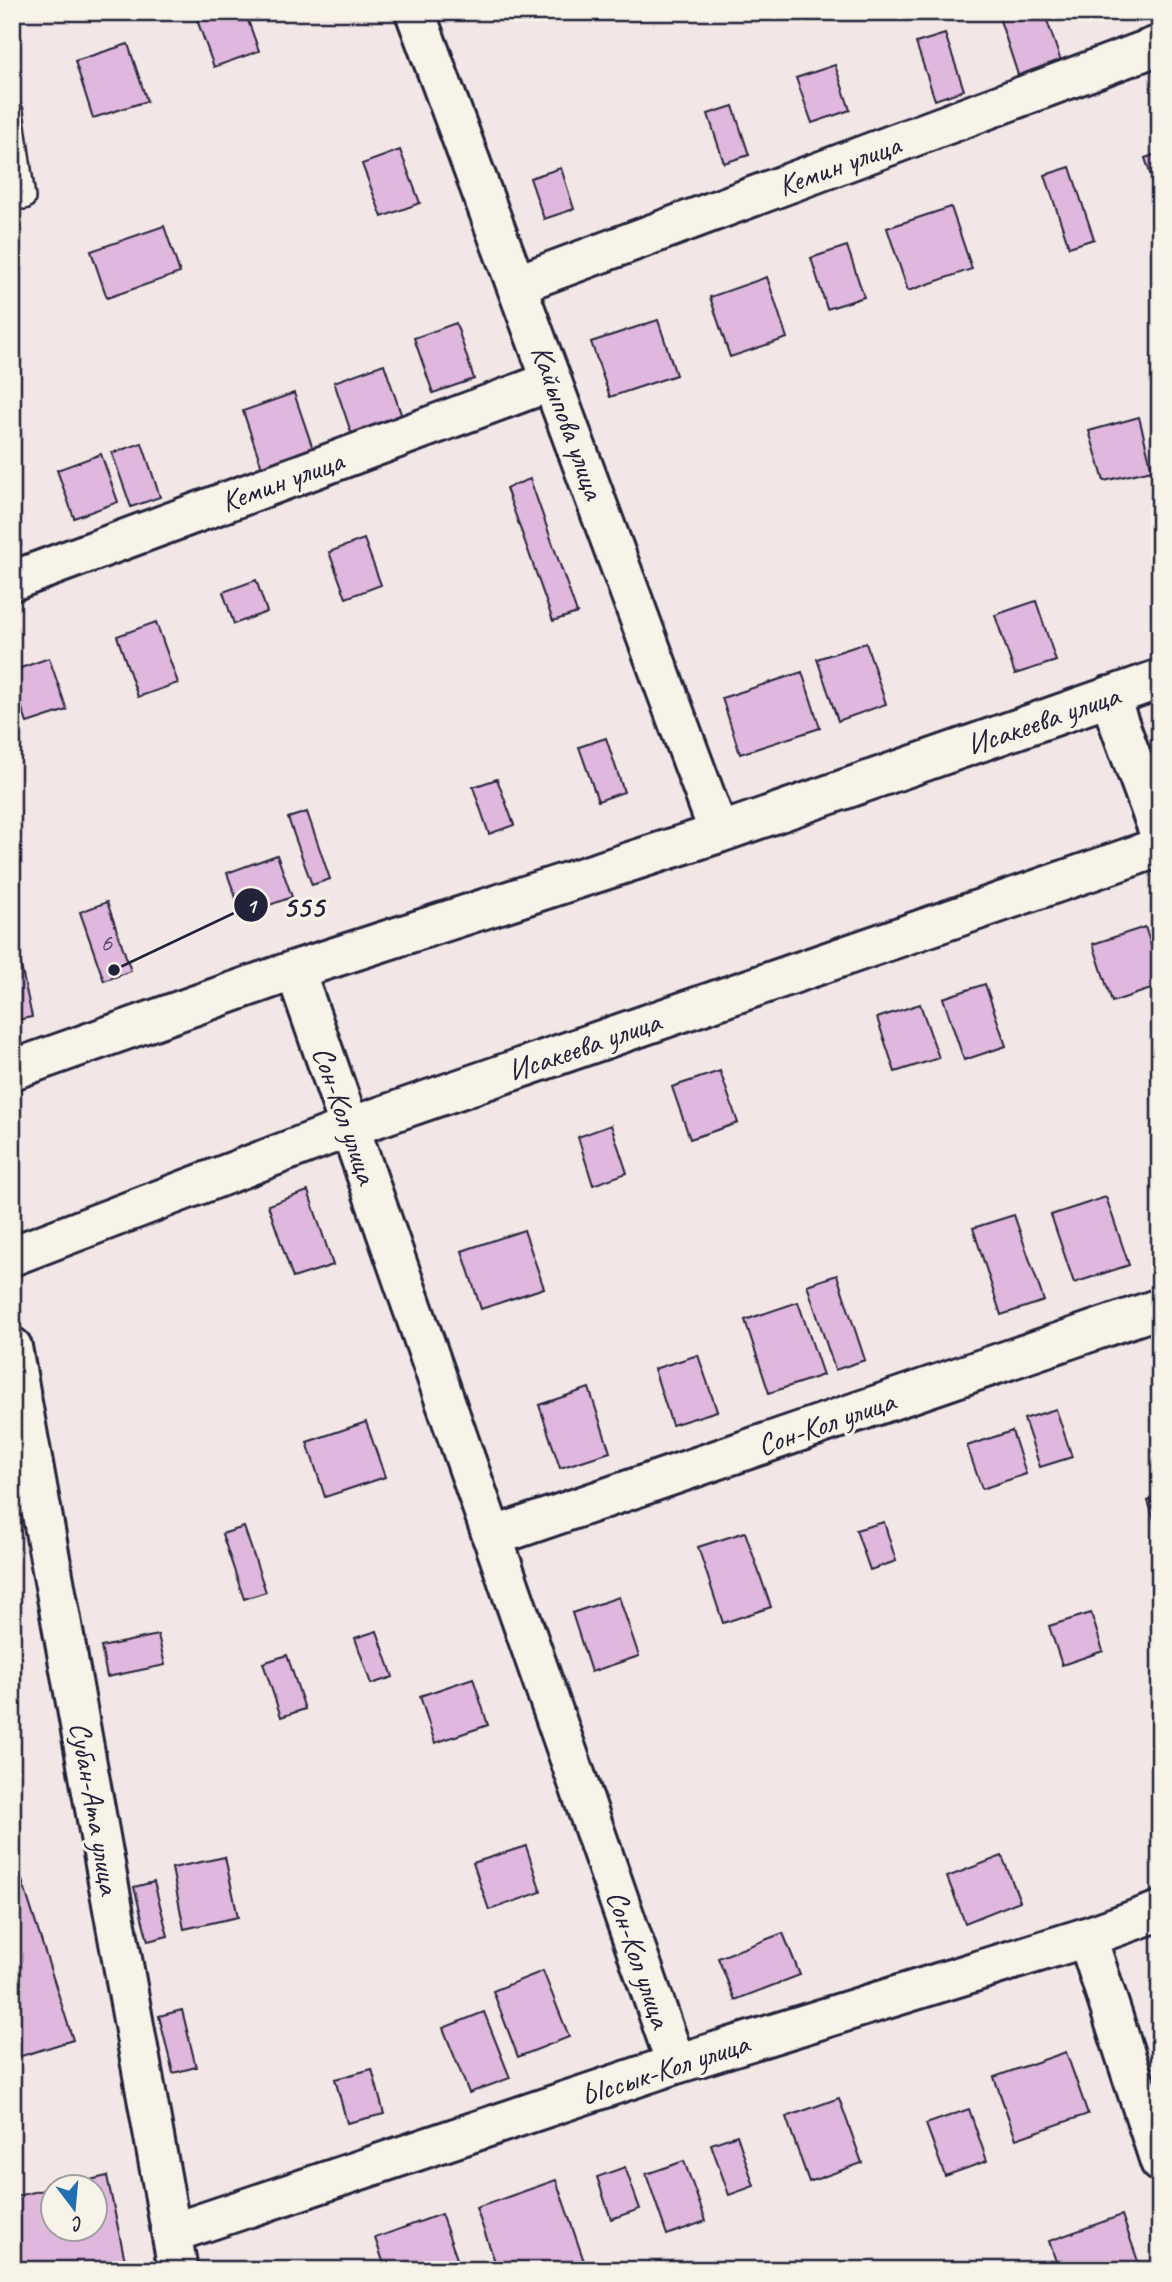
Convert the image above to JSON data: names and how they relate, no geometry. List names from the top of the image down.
{
  "streets": {
    "street": [
      "Кемин улица",
      "Кайыпова улица",
      "Исакеева улица",
      "Сон-Кол улица",
      "Субан-Ата улица",
      "Ыссык-Кол улица"
    ]
  },
  "crossings": [
    ["Кемин улица", "Кайыпова улица"],
    ["Кайыпова улица", "Исакеева улица"],
    ["Исакеева улица", "Сон-Кол улица"],
    ["Сон-Кол улица", "Ыссык-Кол улица"],
    ["Субан-Ата улица", "Ыссык-Кол улица"]
  ],
  "places": ["555"],
  "house_numbers": ["6"],
  "north": "bottom"
}
